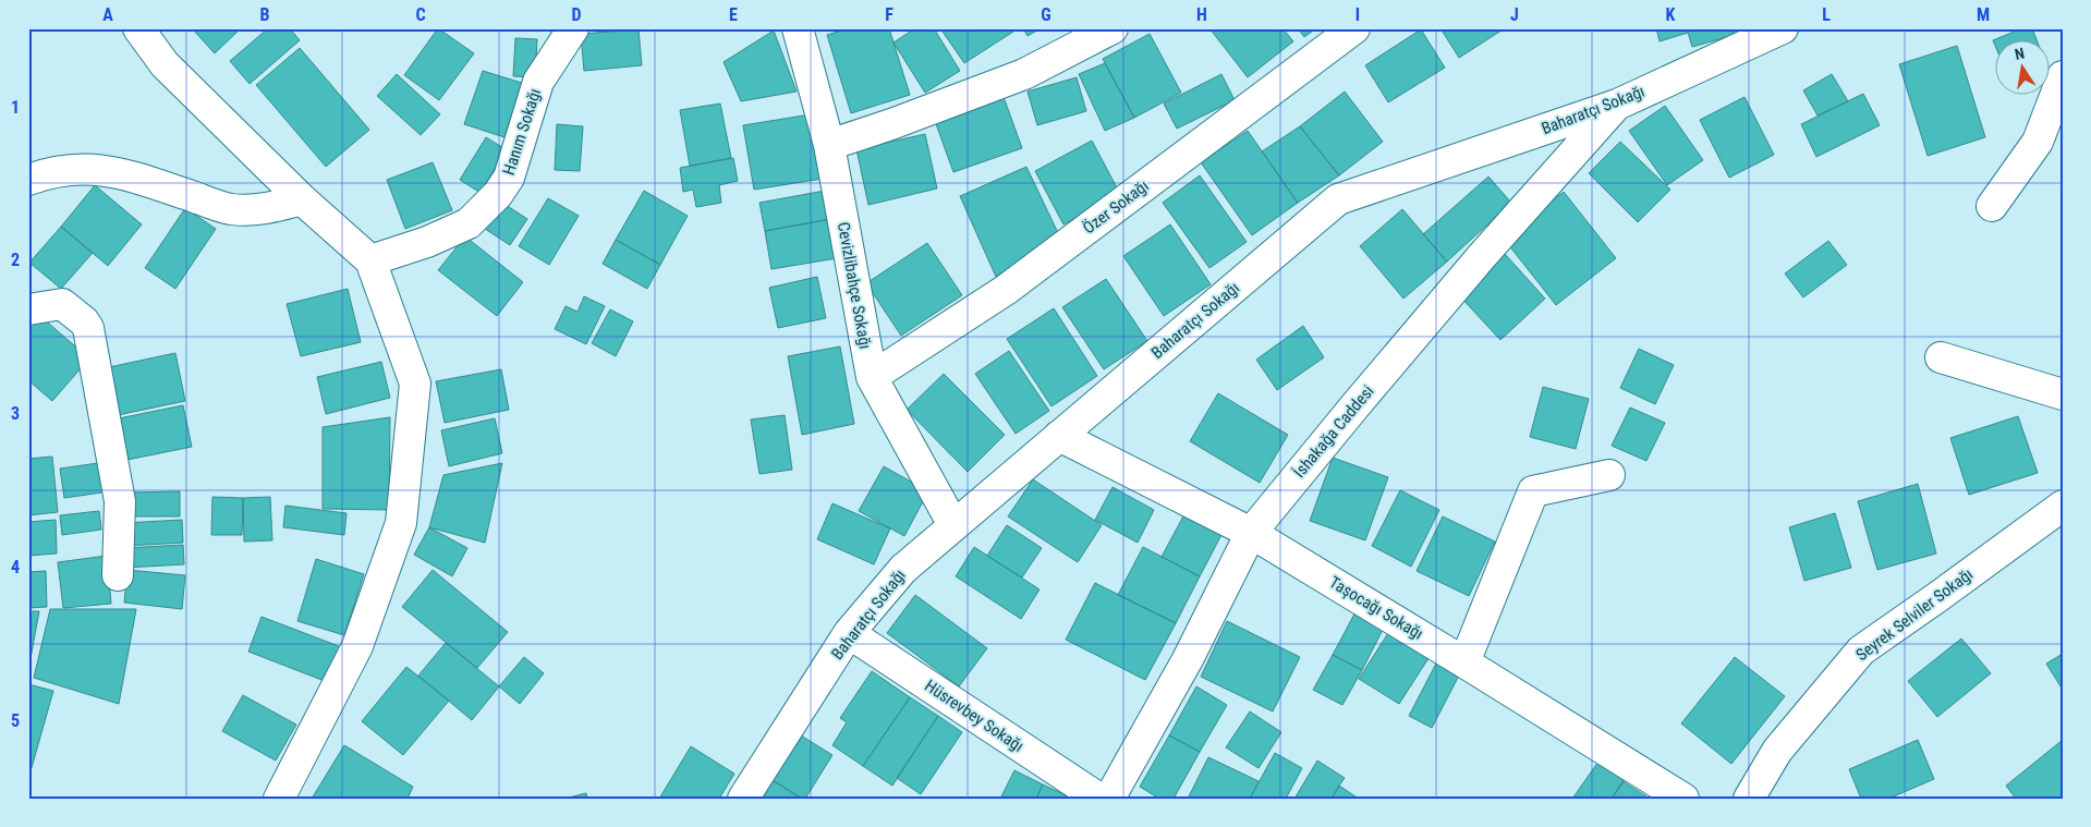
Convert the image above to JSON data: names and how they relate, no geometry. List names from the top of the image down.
{
  "streets": {
    "street": [
      "Baharatçı Sokağı",
      "Hanım Sokağı",
      "Özer Sokağı",
      "Cevizlibahçe Sokağı",
      "İshakağa Caddesi",
      "Taşocağı Sokağı",
      "Seyrek Selviler Sokağı",
      "Hüsrevbey Sokağı"
    ]
  },
  "crossings": [
    ["Baharatçı Sokağı", "Cevizlibahçe Sokağı"],
    ["Baharatçı Sokağı", "İshakağa Caddesi"],
    ["Baharatçı Sokağı", "Taşocağı Sokağı"],
    ["Baharatçı Sokağı", "Hüsrevbey Sokağı"],
    ["Özer Sokağı", "Cevizlibahçe Sokağı"],
    ["İshakağa Caddesi", "Taşocağı Sokağı"]
  ],
  "north": "top",
  "grid": {
    "columns": [
      "A",
      "B",
      "C",
      "D",
      "E",
      "F",
      "G",
      "H",
      "I",
      "J",
      "K",
      "L",
      "M"
    ],
    "rows": [
      "1",
      "2",
      "3",
      "4",
      "5"
    ]
  }
}
